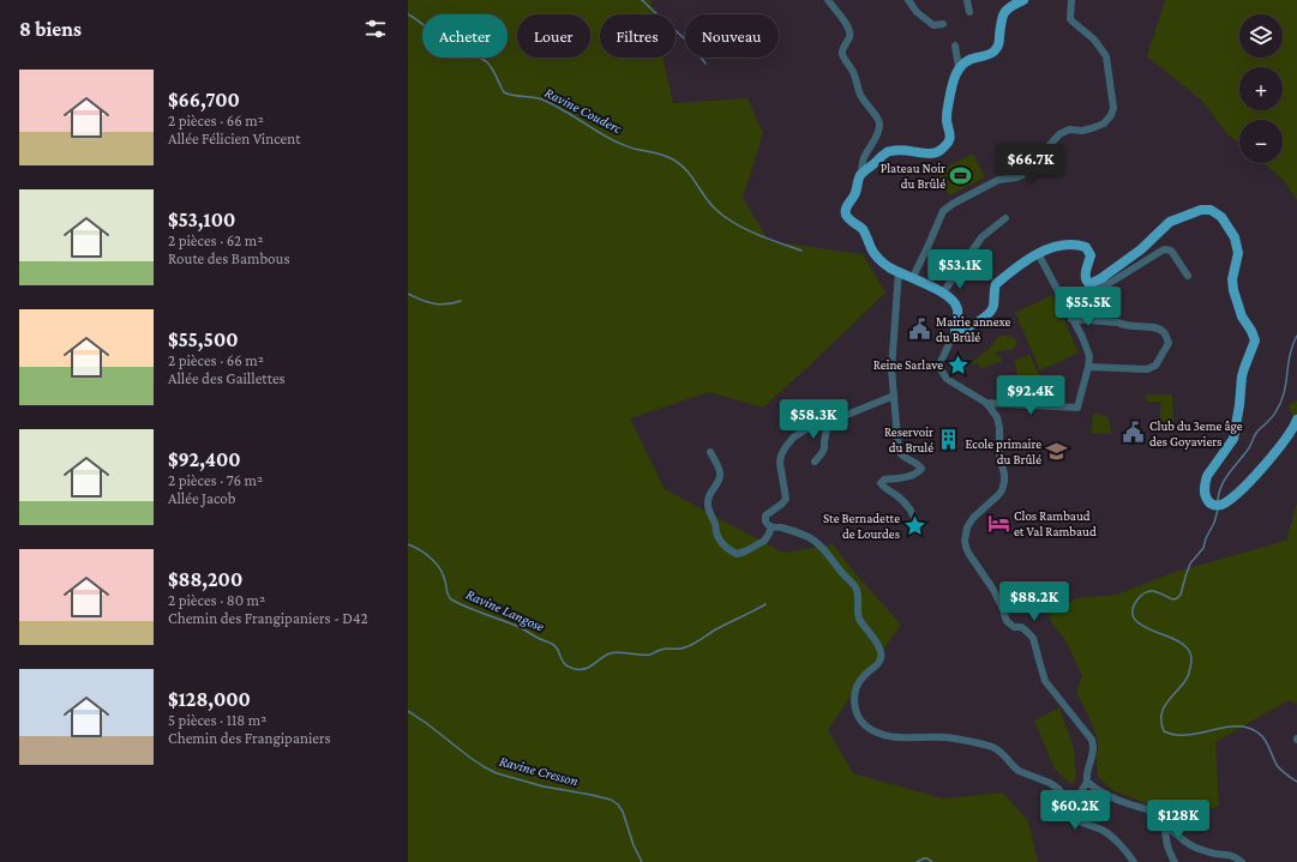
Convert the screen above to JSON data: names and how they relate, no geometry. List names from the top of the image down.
{
  "water": ["Ravine Couderc", "Ravine Langose", "Ravine Cresson"],
  "places": {
    "sports": ["Plateau Noir du Brûlé"],
    "public building": ["Mairie annexe du Brûlé", "Club du 3eme âge des Goyaviers"],
    "place": ["Reine Sarlave", "Ste Bernadette de Lourdes"],
    "building": ["Reservoir du Brulé"],
    "school or university": ["Ecole primaire du Brûlé"],
    "hotel": ["Clos Rambaud et Val Rambaud"]
  },
  "page": {
    "heading": "8 biens",
    "map_buttons": ["+", "−"],
    "chip": [
      "Acheter",
      "Louer",
      "Filtres",
      "Nouveau"
    ],
    "list": [
      {
        "name": "$66,700",
        "note": "2 pièces · 66 m² · Allée Félicien Vincent"
      },
      {
        "name": "$53,100",
        "note": "2 pièces · 62 m² · Route des Bambous"
      },
      {
        "name": "$55,500",
        "note": "2 pièces · 66 m² · Allée des Gaillettes"
      },
      {
        "name": "$92,400",
        "note": "2 pièces · 76 m² · Allée Jacob"
      },
      {
        "name": "$88,200",
        "note": "2 pièces · 80 m² · Chemin des Frangipaniers - D42"
      },
      {
        "name": "$128,000",
        "note": "5 pièces · 118 m² · Chemin des Frangipaniers"
      }
    ],
    "price": [
      "$66.7K",
      "$53.1K",
      "$55.5K",
      "$92.4K",
      "$58.3K",
      "$88.2K",
      "$60.2K",
      "$128K"
    ]
  }
}
